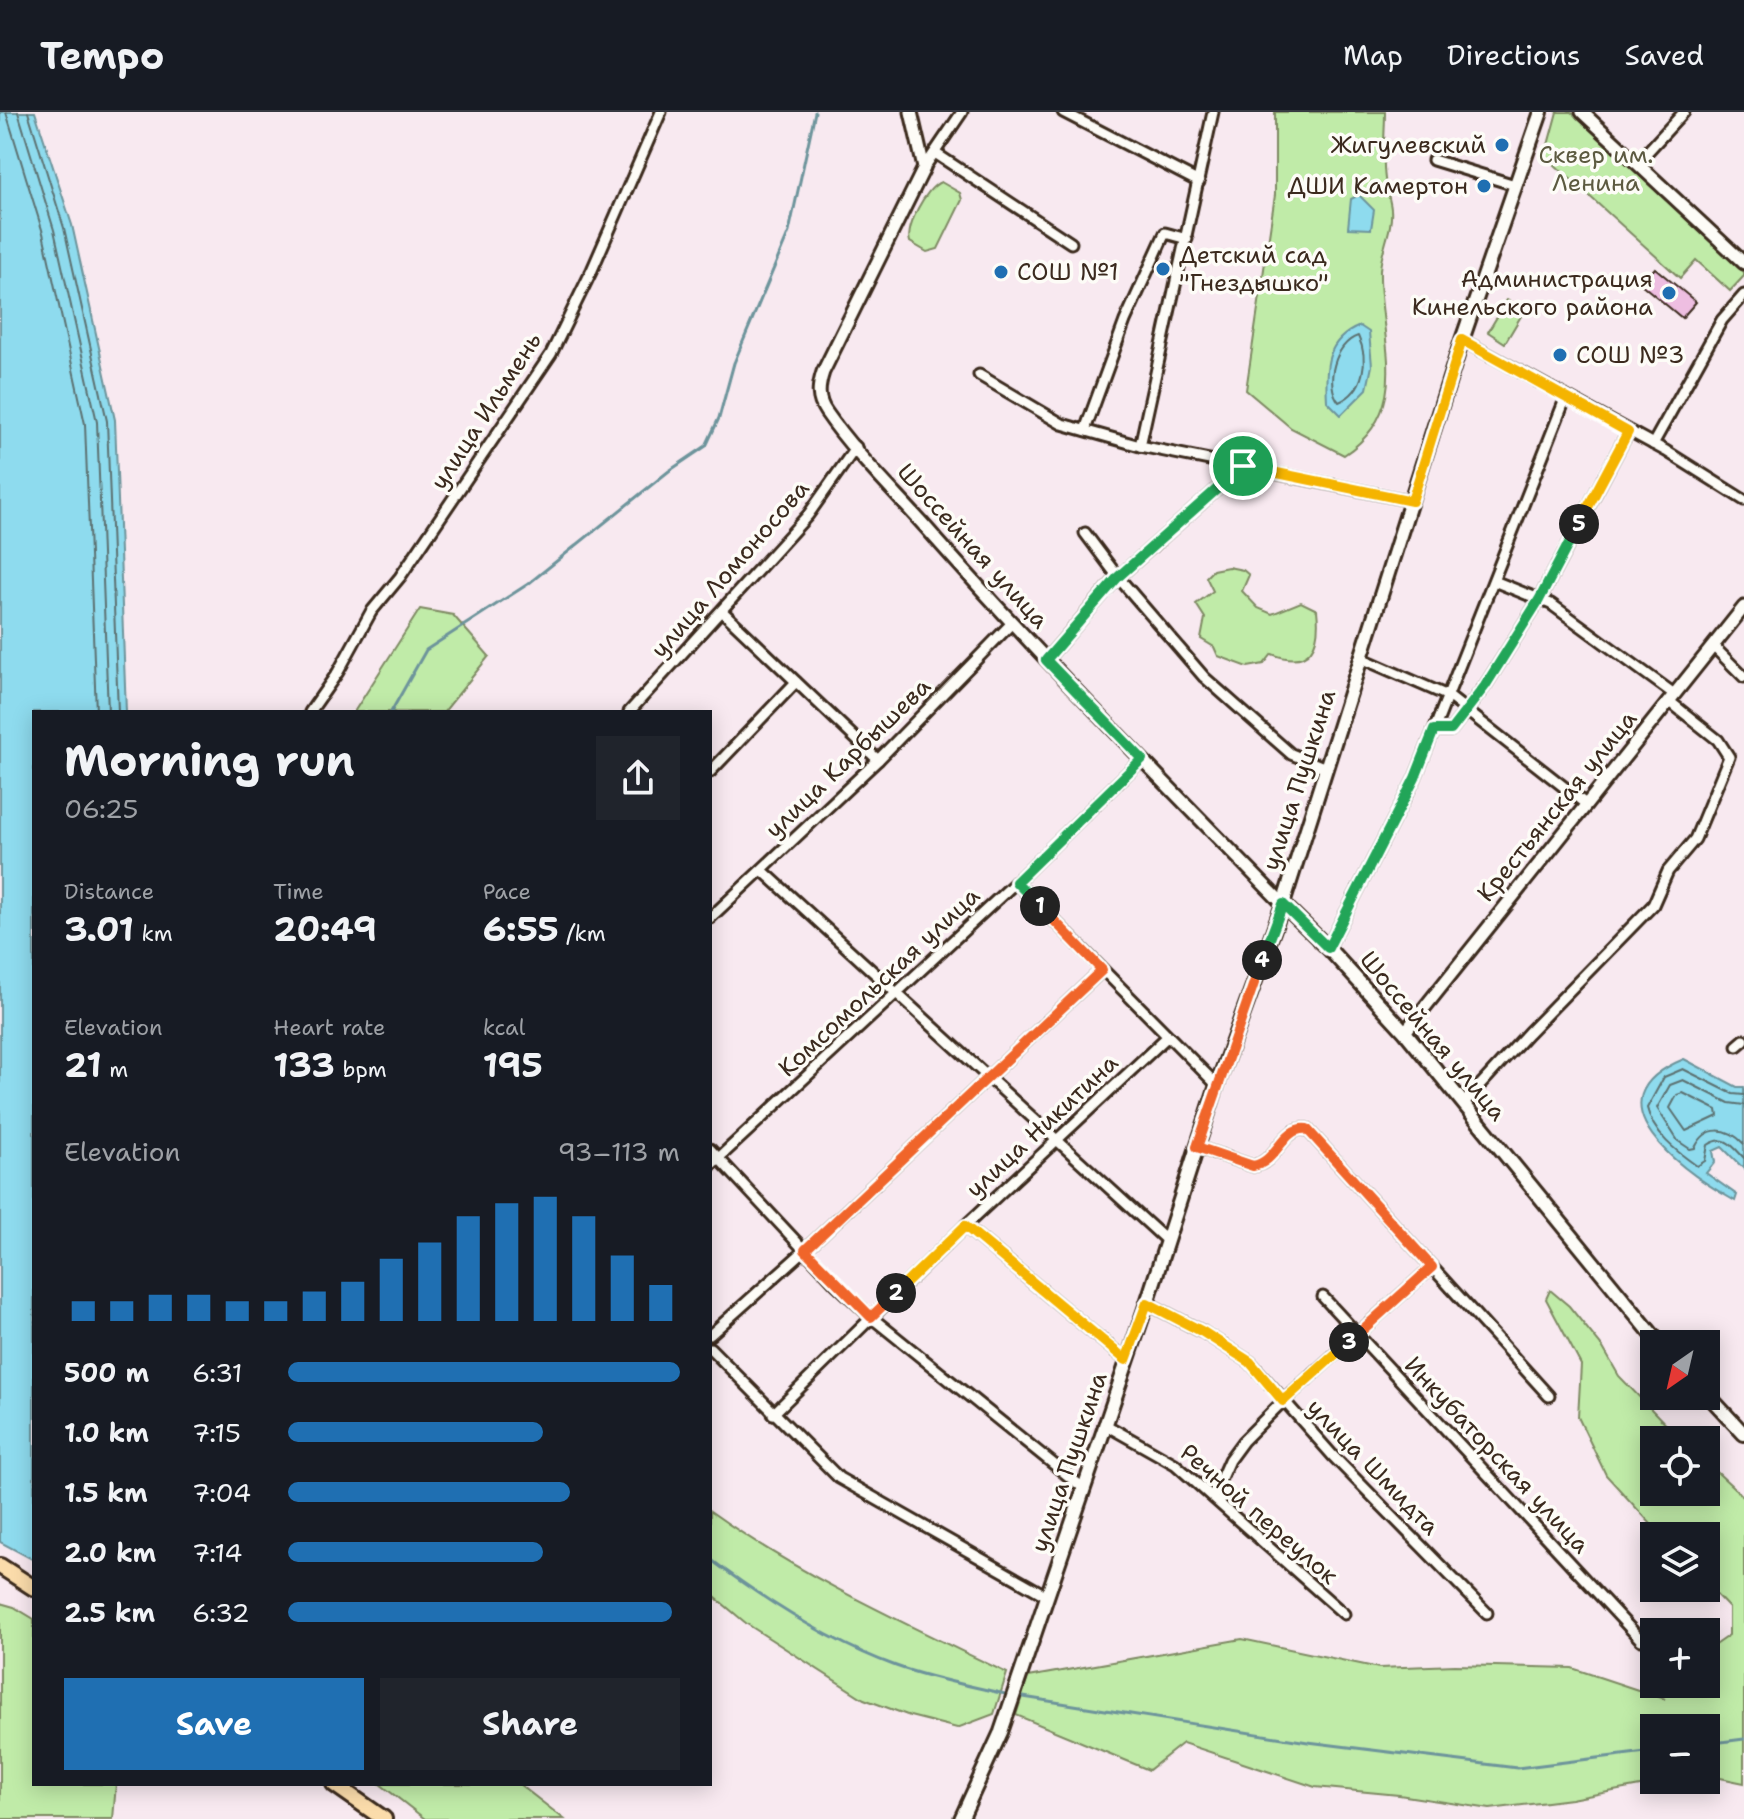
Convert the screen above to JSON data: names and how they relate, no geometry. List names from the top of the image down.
{
  "streets": {
    "main road": ["Шоссейная улица", "улица Пушкина"],
    "street": [
      "улица Ильмень",
      "улица Ломоносова",
      "улица Карбышева",
      "Крестьянская улица",
      "Комсомольская улица",
      "улица Никитина",
      "Инкубаторская улица",
      "улица Шмидта",
      "Речной переулок"
    ]
  },
  "crossings": [
    ["Шоссейная улица", "улица Ломоносова"],
    ["Шоссейная улица", "улица Карбышева"],
    ["Шоссейная улица", "улица Пушкина"],
    ["Шоссейная улица", "Крестьянская улица"],
    ["Шоссейная улица", "Комсомольская улица"],
    ["улица Пушкина", "улица Шмидта"],
    ["улица Пушкина", "Речной переулок"]
  ],
  "parks": ["Сквер им. Ленина"],
  "places": [
    "Жигулевский",
    "ДШИ Камертон",
    "Детский сад \"Гнездышко\"",
    "СОШ №1",
    "Администрация Кинельского района",
    "СОШ №3"
  ],
  "north": "bottom left",
  "page": {
    "header": "Tempo",
    "nav": ["Map", "Directions", "Saved"],
    "pins": [
      "5",
      "1",
      "4",
      "2",
      "3"
    ],
    "heading": ["Morning run", "06:25"],
    "stats": [
      ["Distance", "3.01 km"],
      ["Time", "20:49"],
      ["Pace", "6:55 /km"],
      ["Elevation", "21 m"],
      ["Heart rate", "133 bpm"],
      ["kcal", "195"]
    ],
    "chart": ["Elevation", "93–113 m"],
    "map_buttons": ["+", "−"],
    "list": [
      {
        "name": "500 m",
        "note": "6:31"
      },
      {
        "name": "1.0 km",
        "note": "7:15"
      },
      {
        "name": "1.5 km",
        "note": "7:04"
      },
      {
        "name": "2.0 km",
        "note": "7:14"
      },
      {
        "name": "2.5 km",
        "note": "6:32"
      }
    ],
    "buttons": ["Save", "Share"]
  }
}
